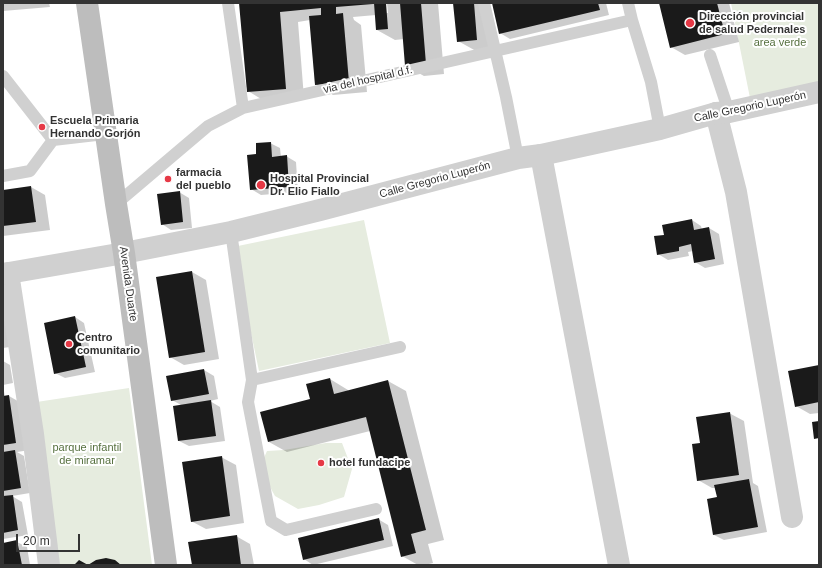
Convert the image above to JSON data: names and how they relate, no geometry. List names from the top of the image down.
{
  "streets": {
    "main road": ["Avenida Duarte"],
    "street": ["Calle Gregorio Luperón"],
    "lane": ["via del hospital d.f."]
  },
  "crossings": [
    ["via del hospital d.f.", "Avenida Duarte"],
    ["Calle Gregorio Luperón", "Avenida Duarte"]
  ],
  "parks": ["area verde", "parque infantil de miramar"],
  "places": [
    "Dirección provincial de salud Pedernales",
    "Escuela Primaria Hernando Gorjón",
    "farmacia del pueblo",
    "Hospital Provincial Dr. Elio Fiallo",
    "Centro comunitario",
    "hotel fundacipe"
  ],
  "scale_bar": "20 m"
}
